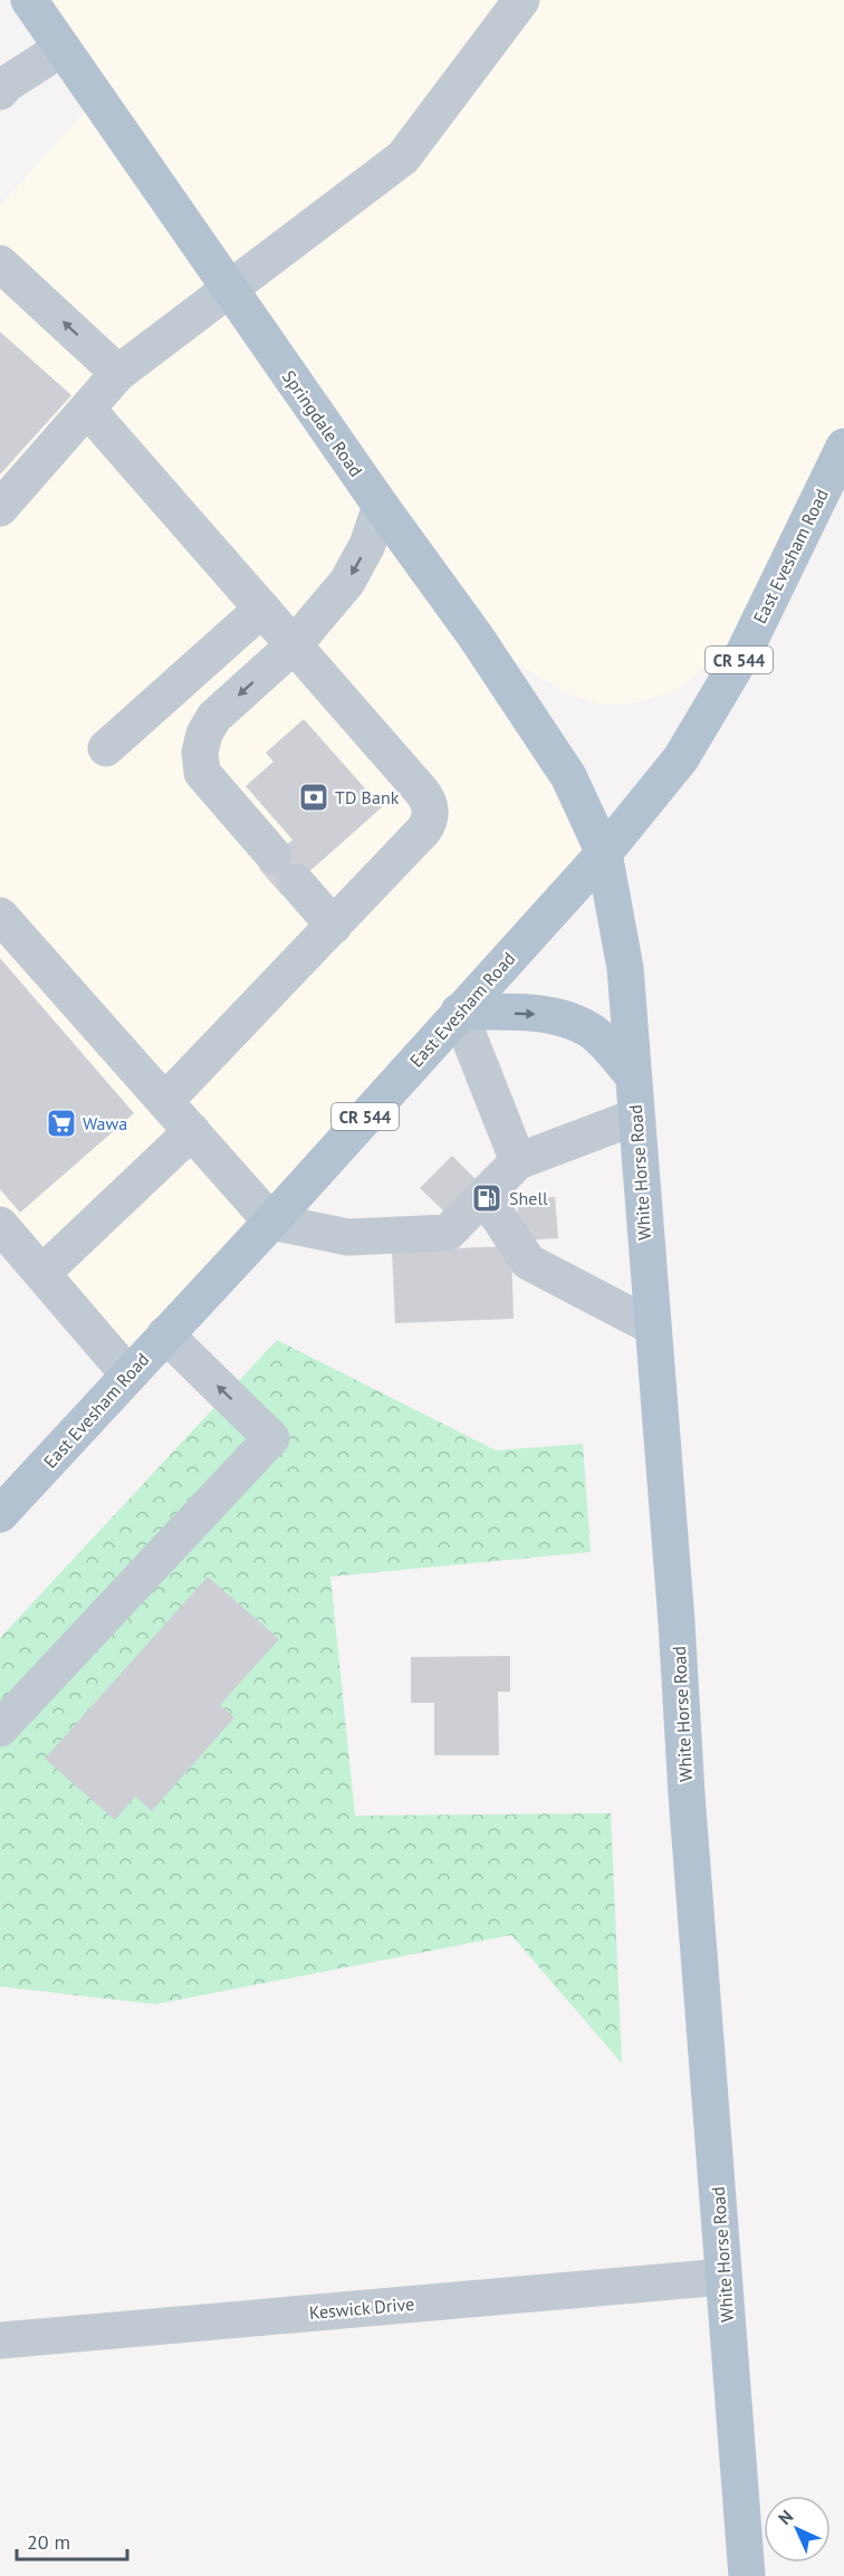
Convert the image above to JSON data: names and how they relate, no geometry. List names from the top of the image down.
{
  "streets": {
    "main road": [
      "Springdale Road",
      "East Evesham Road",
      "CR 544",
      "White Horse Road"
    ],
    "street": ["Keswick Drive"]
  },
  "crossings": [
    ["Springdale Road", "East Evesham Road"],
    ["Springdale Road", "White Horse Road"],
    ["East Evesham Road", "White Horse Road"],
    ["White Horse Road", "Keswick Drive"]
  ],
  "places": {
    "bank": ["TD Bank"],
    "supermarket": ["Wawa"],
    "fuel station": ["Shell"]
  },
  "scale_bar": "20 m",
  "north": "top left"
}
